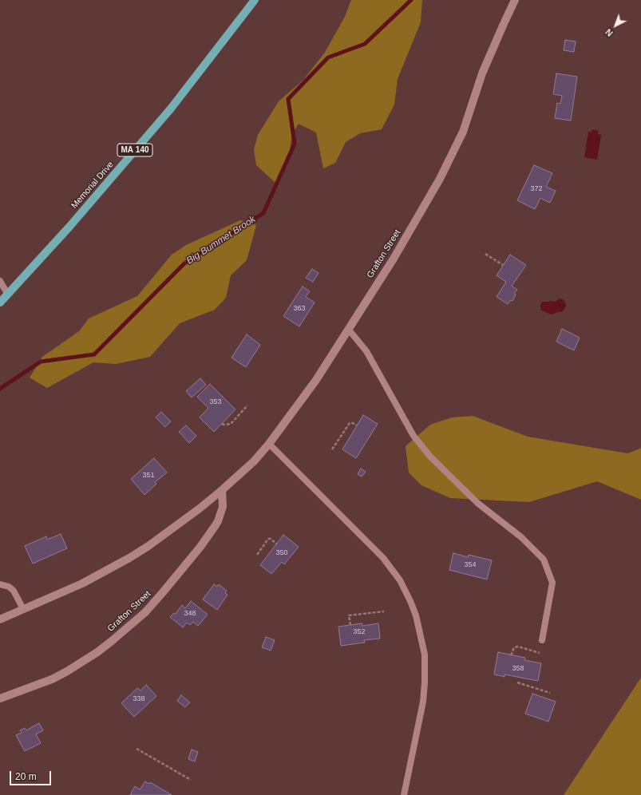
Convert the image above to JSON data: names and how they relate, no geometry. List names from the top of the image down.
{
  "streets": {
    "main road": ["MA 140", "Memorial Drive"],
    "street": ["Grafton Street"]
  },
  "water": ["Big Bummet Brook"],
  "house_numbers": [
    "372",
    "363",
    "353",
    "351",
    "350",
    "354",
    "348",
    "352",
    "358",
    "338"
  ],
  "scale_bar": "20 m",
  "north": "bottom left"
}
